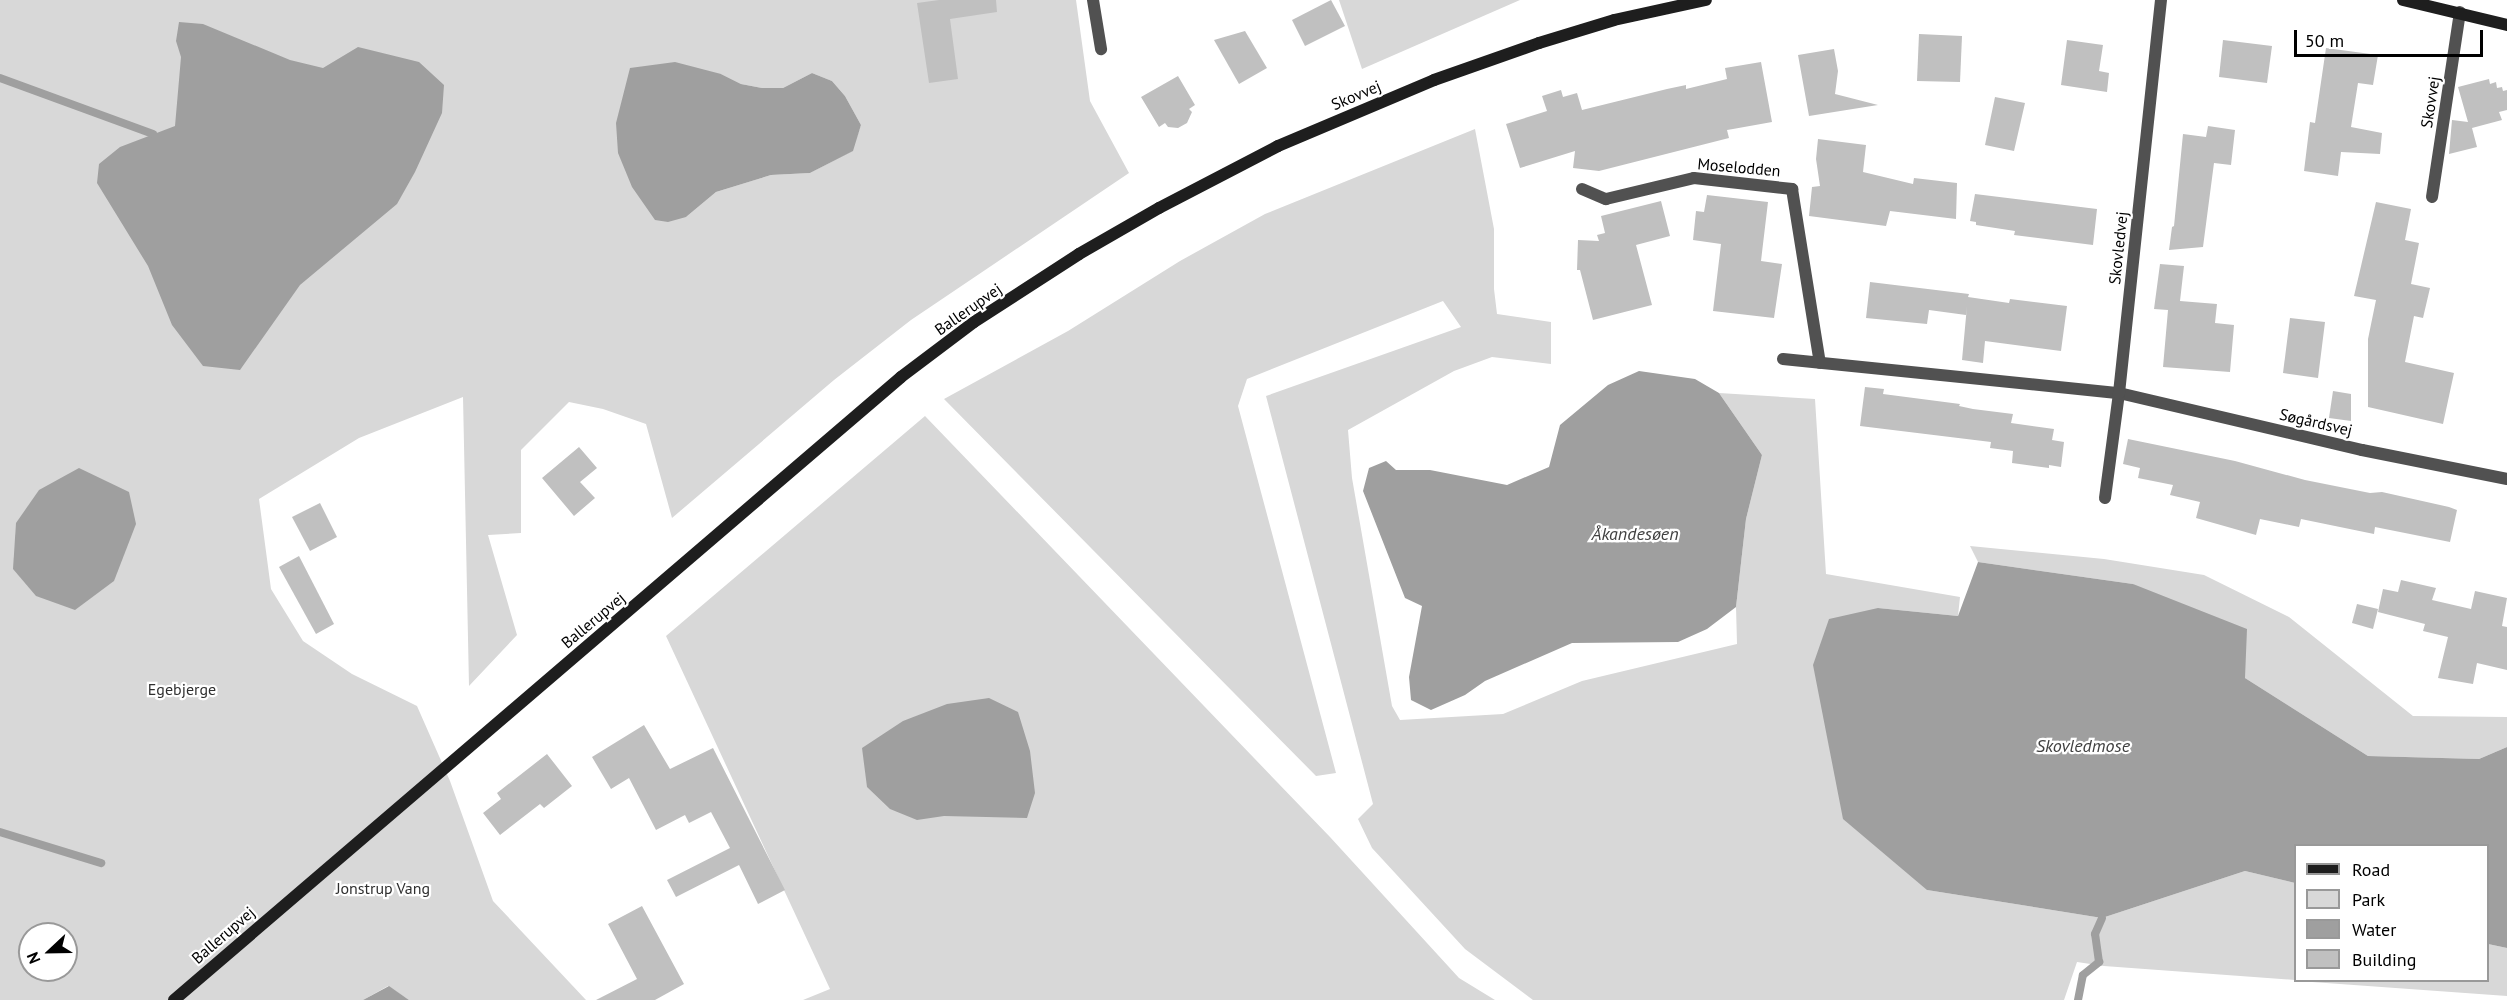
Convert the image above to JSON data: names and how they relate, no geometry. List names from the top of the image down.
{
  "streets": {
    "street": [
      "Skovvej",
      "Moselodden",
      "Skovledvej",
      "Ballerupvej",
      "Søgårdsvej"
    ]
  },
  "crossings": [
    ["Skovvej", "Ballerupvej"],
    ["Skovledvej", "Søgårdsvej"]
  ],
  "water": ["Åkandesøen", "Skovledmose"],
  "parks": ["Egebjerge", "Jonstrup Vang"],
  "legend": [
    "Road",
    "Park",
    "Water",
    "Building"
  ],
  "scale_bar": "50 m",
  "north": "left"
}
